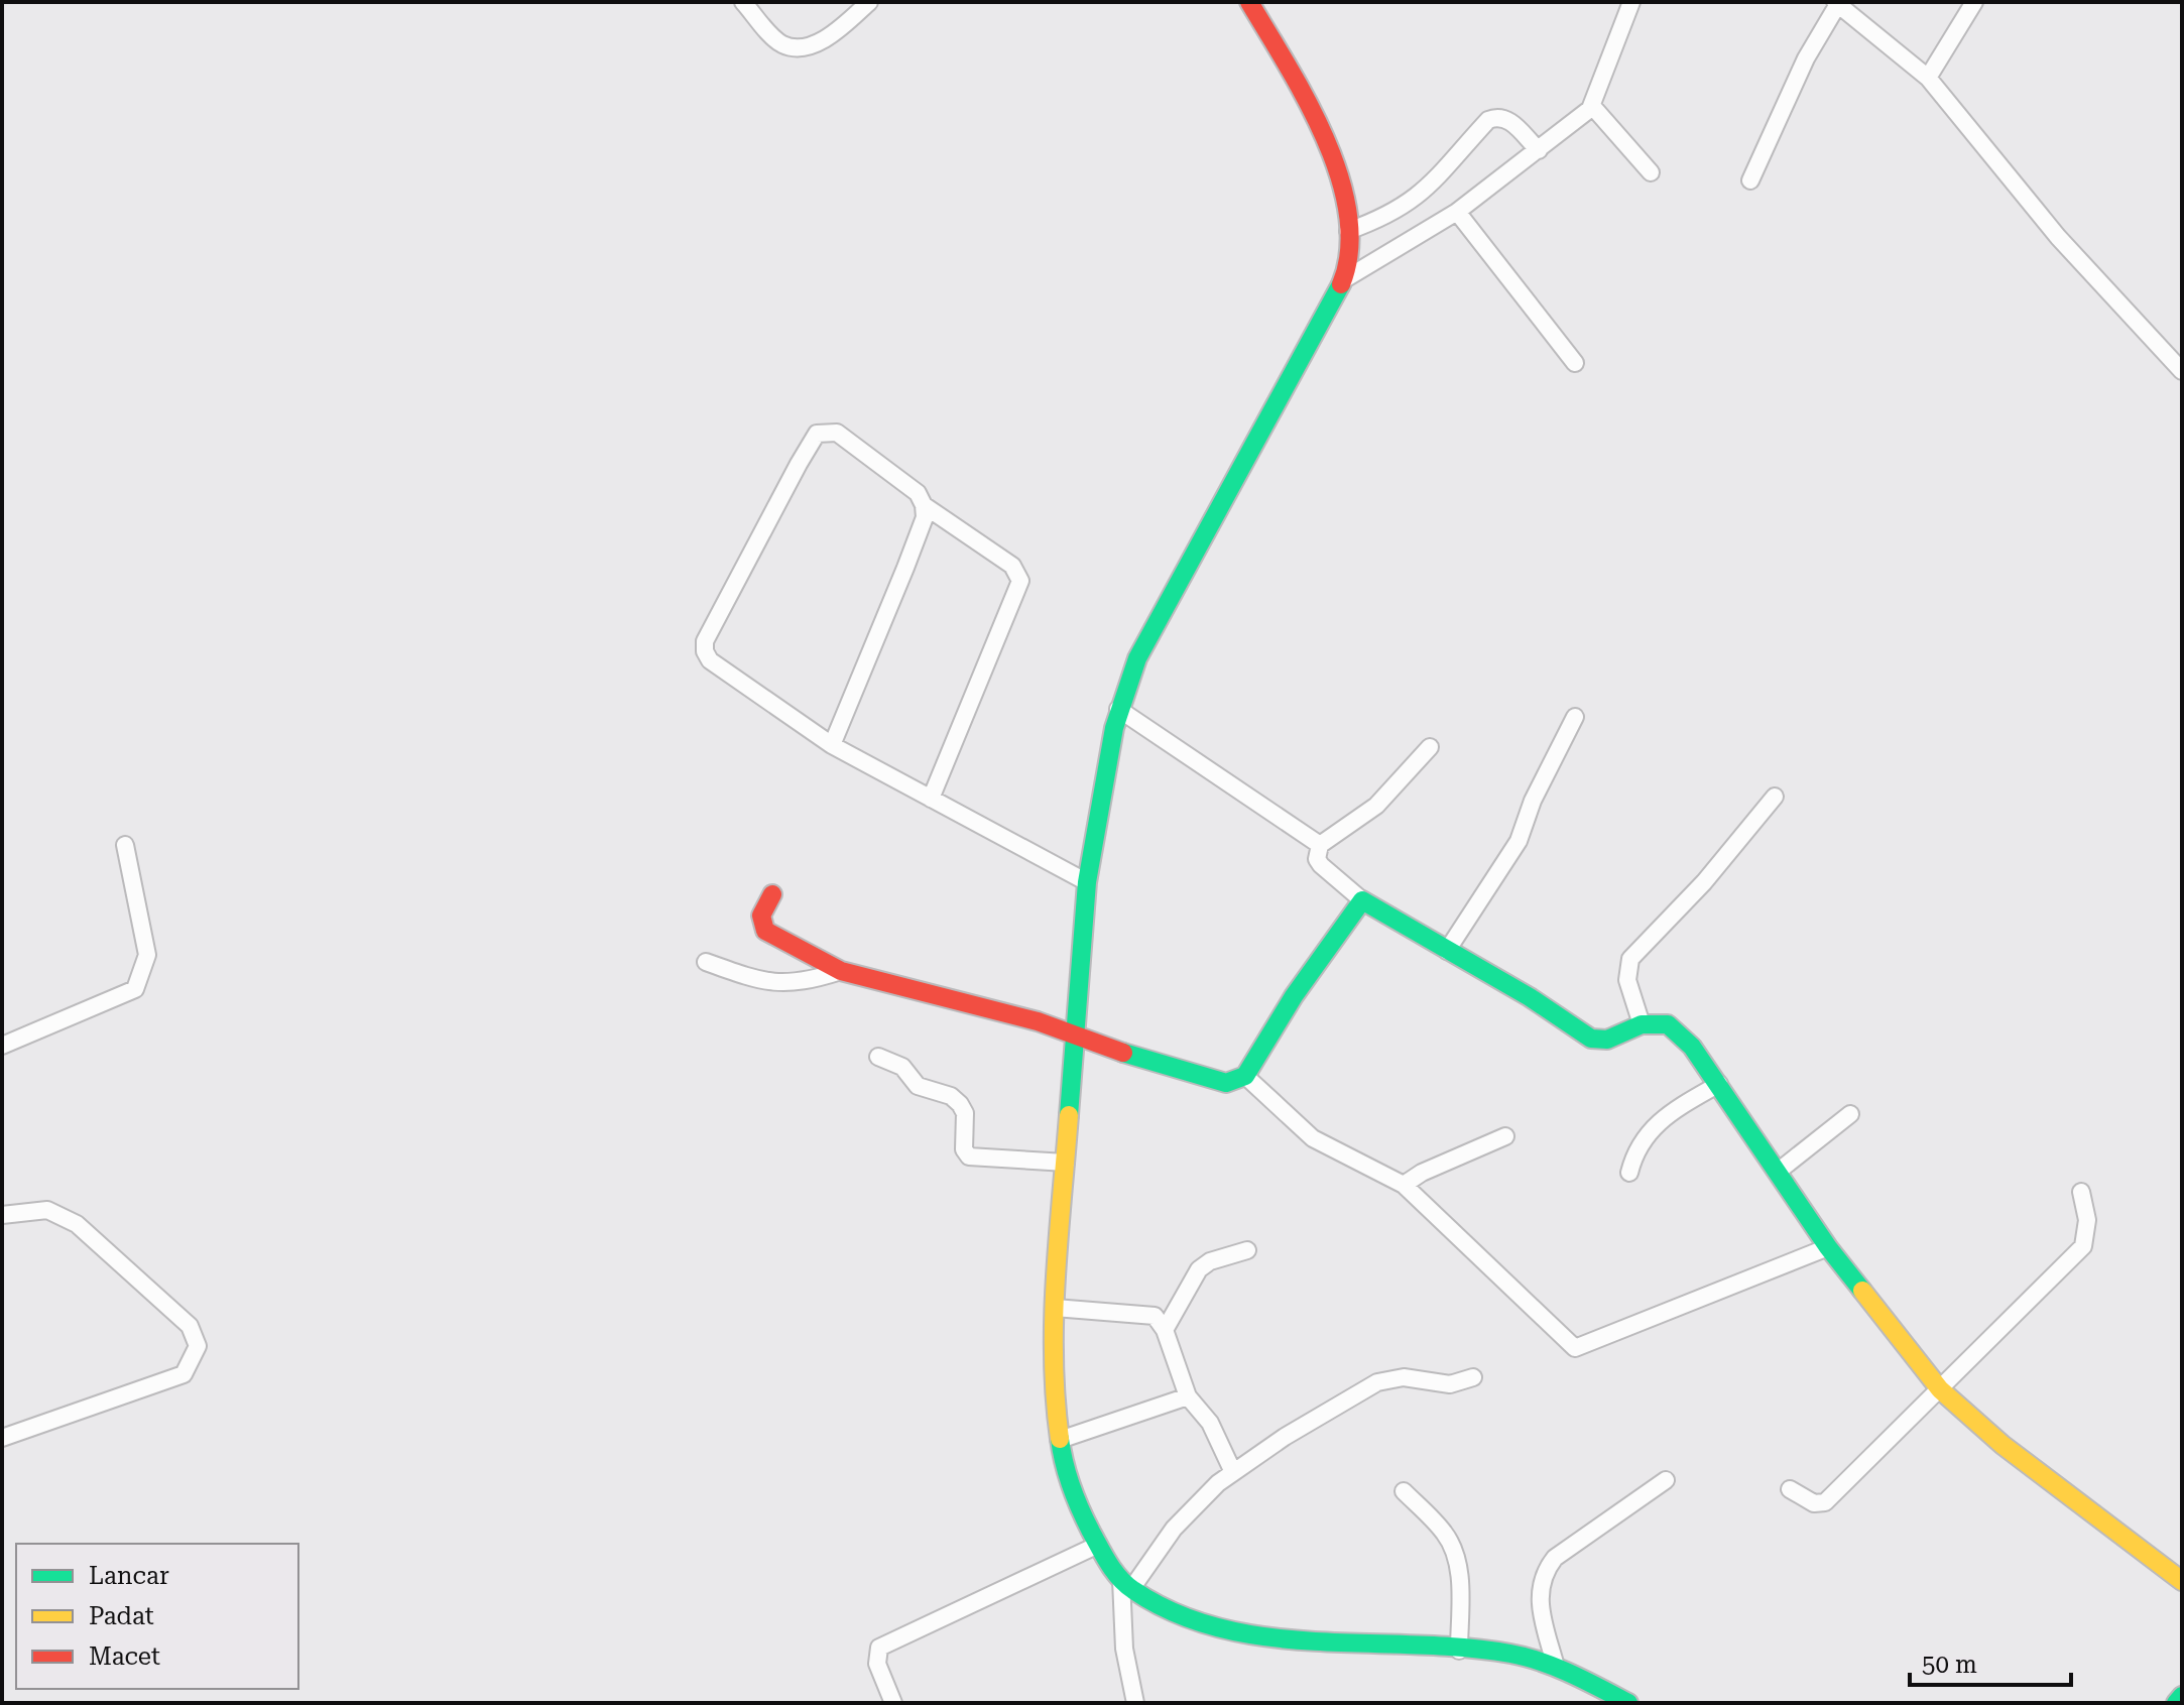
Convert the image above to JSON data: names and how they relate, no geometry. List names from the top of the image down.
{
  "legend": ["Lancar", "Padat", "Macet"],
  "scale_bar": "50 m"
}
